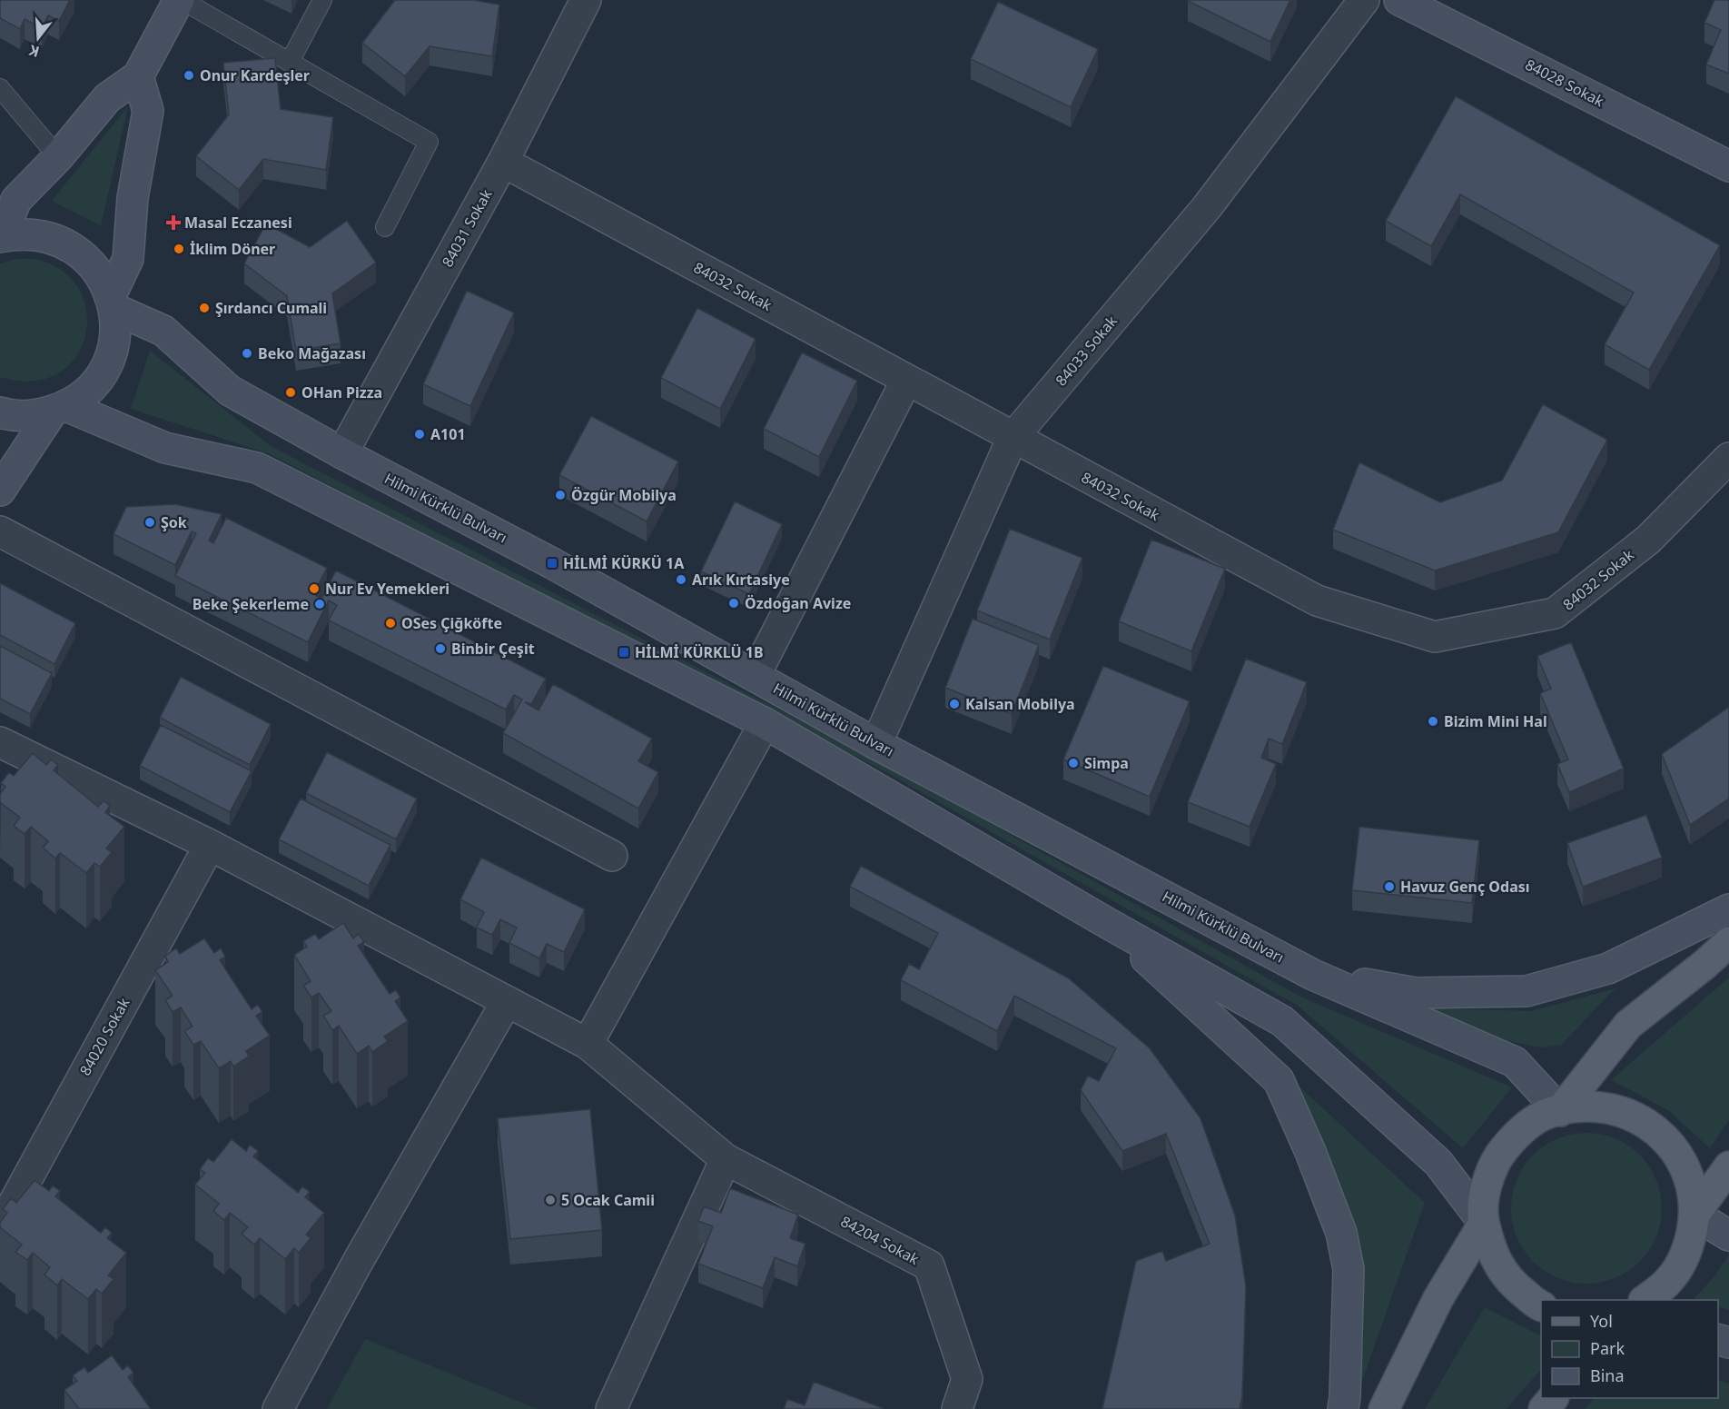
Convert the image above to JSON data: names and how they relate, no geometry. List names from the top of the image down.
{
  "streets": {
    "main road": ["84028 Sokak", "Hilmi Kürklü Bulvarı"],
    "street": [
      "84031 Sokak",
      "84032 Sokak",
      "84033 Sokak",
      "84020 Sokak",
      "84204 Sokak"
    ]
  },
  "crossings": [
    ["84031 Sokak", "84032 Sokak"],
    ["84031 Sokak", "Hilmi Kürklü Bulvarı"],
    ["84032 Sokak", "84033 Sokak"],
    ["84033 Sokak", "Hilmi Kürklü Bulvarı"],
    ["84020 Sokak", "84204 Sokak"]
  ],
  "places": {
    "other": [
      "Onur Kardeşler",
      "İklim Döner",
      "Şırdancı Cumali",
      "Beko Mağazası",
      "OHan Pizza",
      "A101",
      "Özgür Mobilya",
      "Şok",
      "Arık Kırtasiye",
      "Nur Ev Yemekleri",
      "Özdoğan Avize",
      "Beke Şekerleme",
      "OSes Çiğköfte",
      "Binbir Çeşit",
      "Kalsan Mobilya",
      "Bizim Mini Hal",
      "Simpa",
      "Havuz Genç Odası",
      "5 Ocak Camii"
    ],
    "health": ["Masal Eczanesi"],
    "transit": ["HİLMİ KÜRKÜ 1A", "HİLMİ KÜRKLÜ 1B"]
  },
  "legend": ["Yol", "Park", "Bina"],
  "north": "bottom"
}
